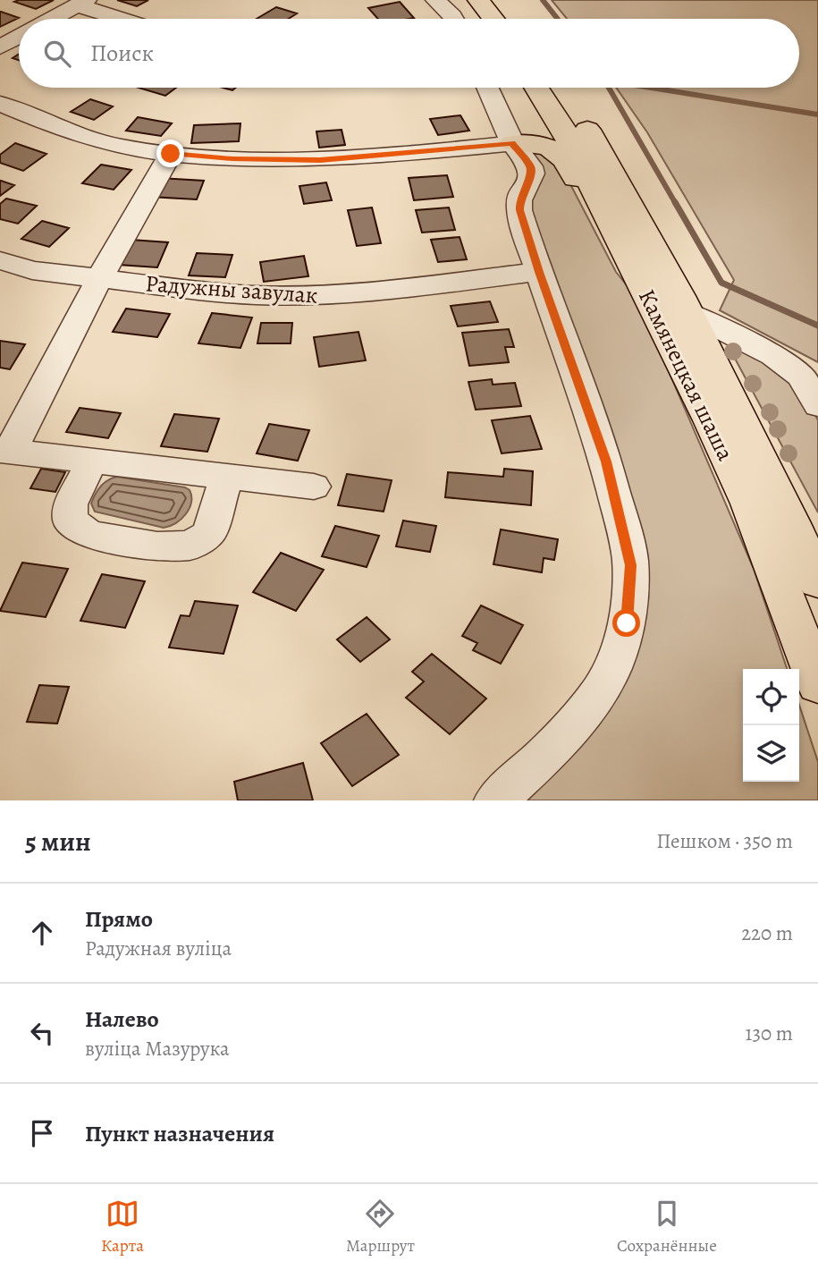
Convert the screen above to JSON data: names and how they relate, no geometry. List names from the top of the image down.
{
  "streets": {
    "main road": ["Камянецкая шаша"],
    "street": ["Радужны завулак"]
  },
  "page": {
    "search": "Поиск",
    "heading": ["5 мин", "Пешком · 350 m"],
    "list": [
      ["Прямо", "Радужная вуліца", "220 m"],
      ["Налево", "вуліца Мазурука", "130 m"],
      "Пункт назначения"
    ],
    "nav": ["Карта", "Маршрут", "Сохранённые"]
  }
}
